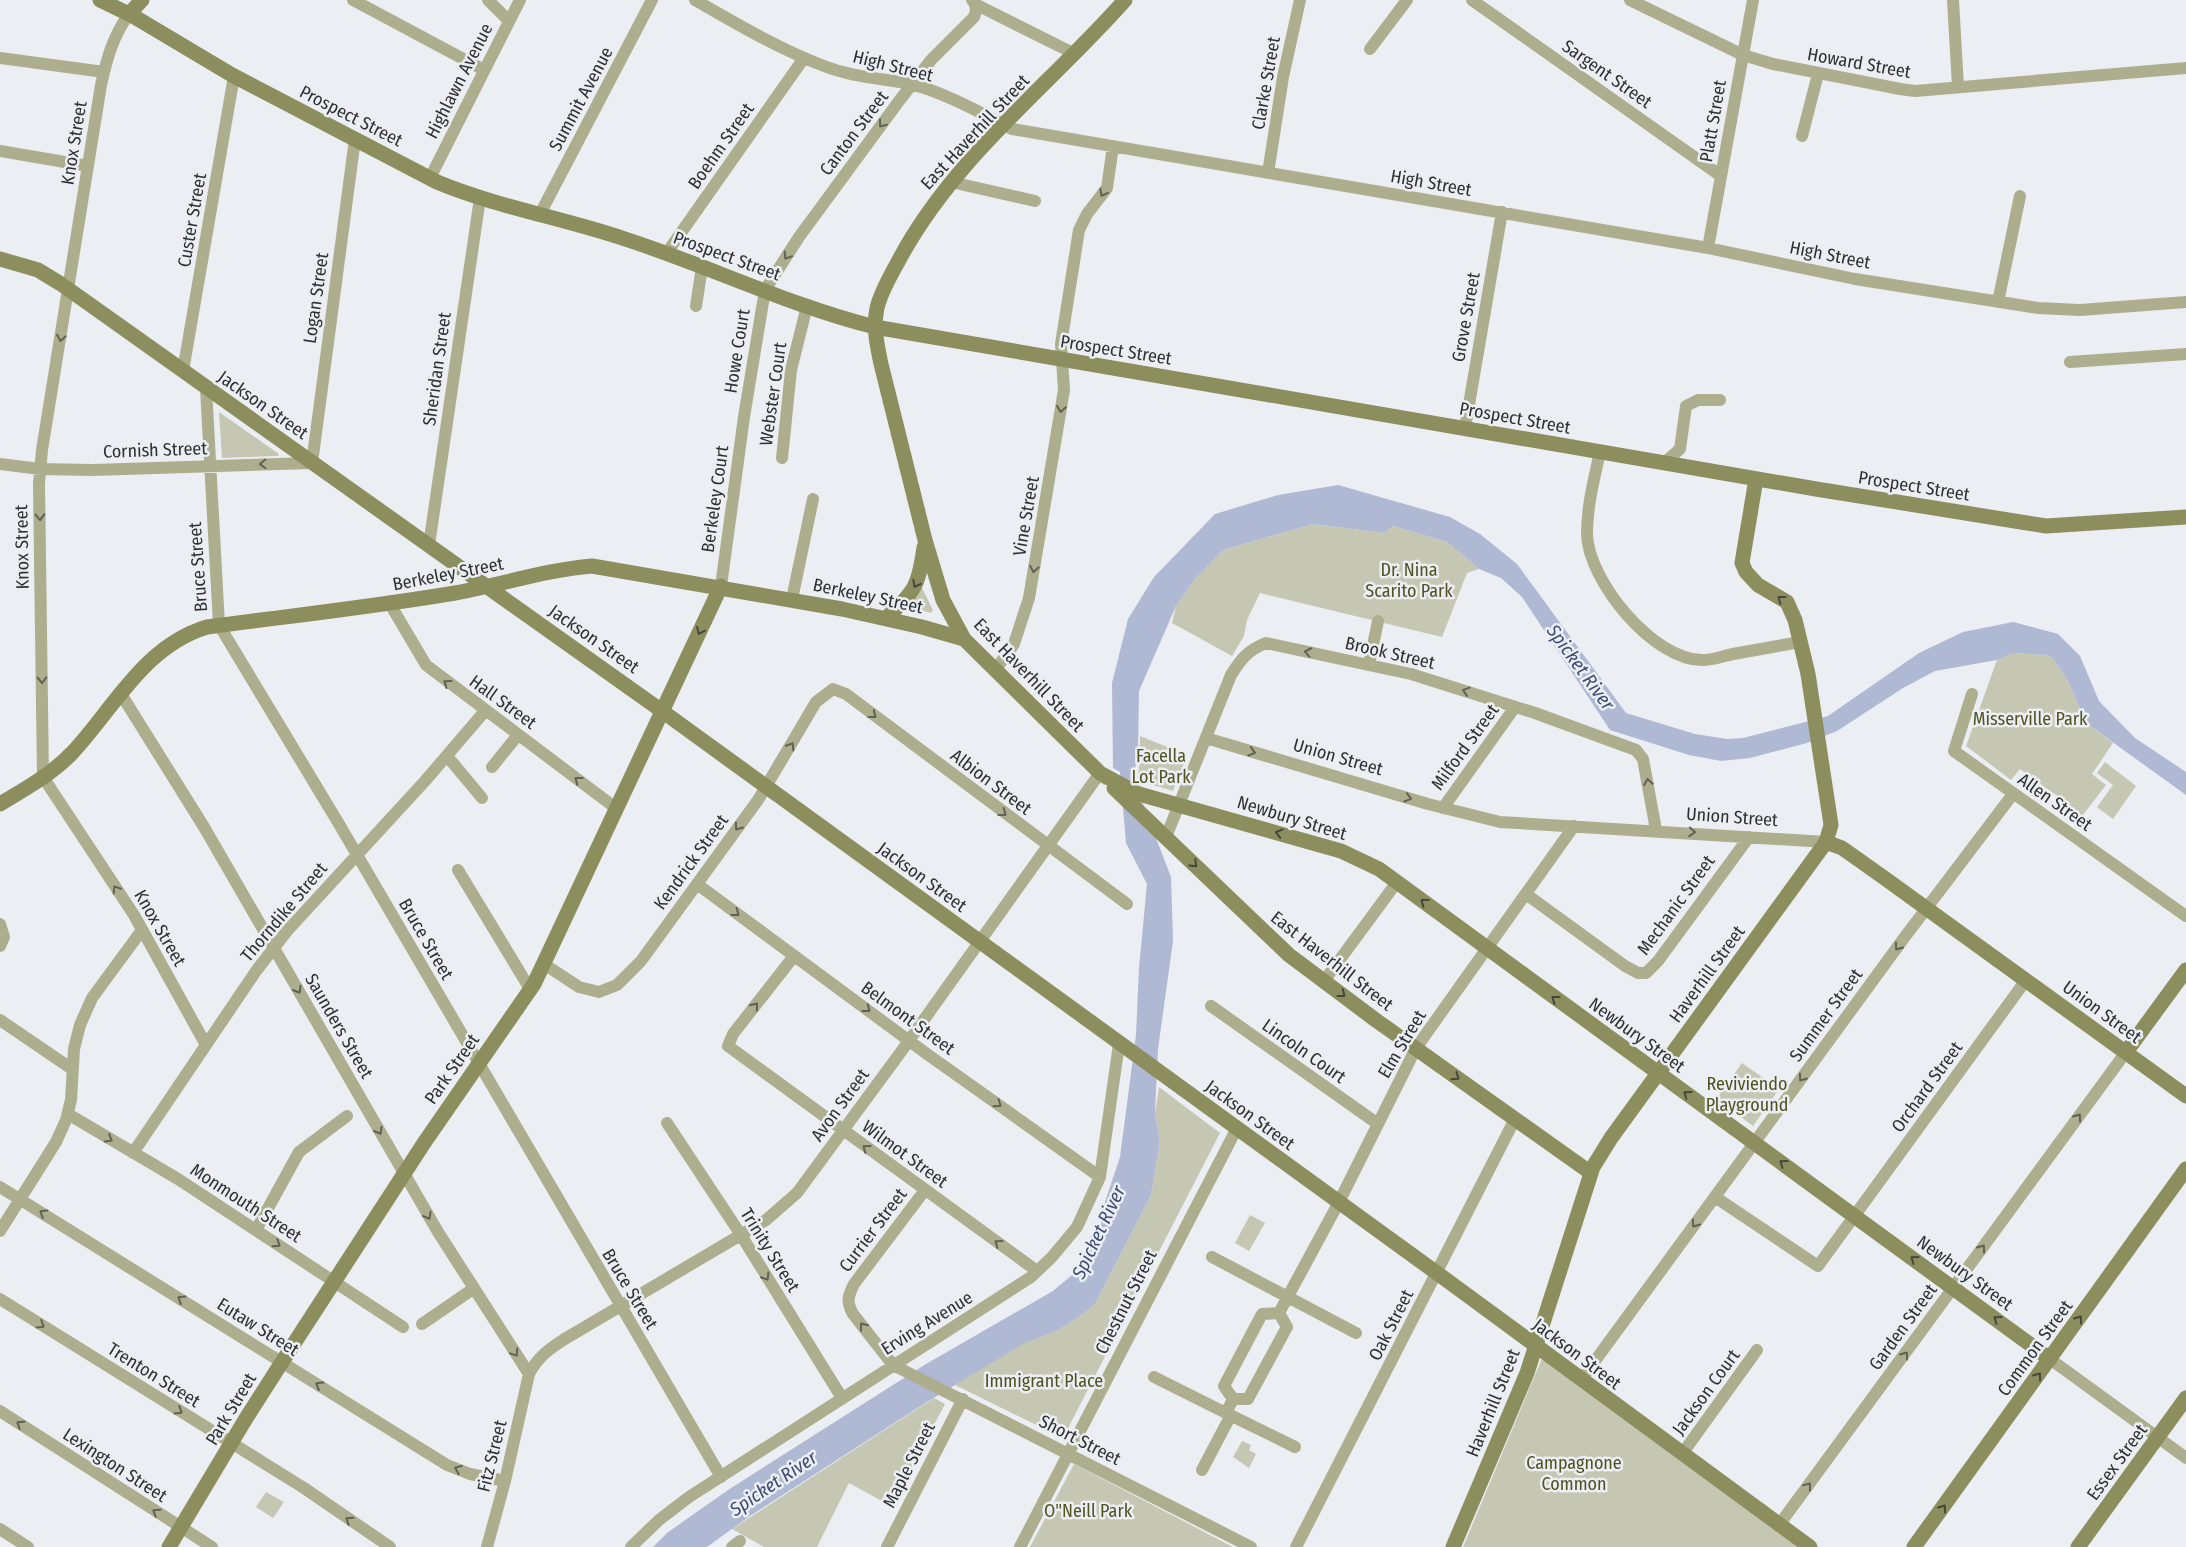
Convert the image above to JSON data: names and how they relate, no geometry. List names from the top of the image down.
{
  "streets": {
    "main road": [
      "Prospect Street",
      "East Haverhill Street",
      "Jackson Street",
      "Berkeley Street",
      "Union Street",
      "Newbury Street",
      "Haverhill Street",
      "Park Street",
      "Common Street",
      "Essex Street"
    ],
    "street": [
      "Howard Street",
      "High Street",
      "Sargent Street",
      "Highlawn Avenue",
      "Clarke Street",
      "Summit Avenue",
      "Platt Street",
      "Canton Street",
      "Knox Street",
      "Boehm Street",
      "Custer Street",
      "Logan Street",
      "Grove Street",
      "Howe Court",
      "Sheridan Street",
      "Webster Court",
      "Cornish Street",
      "Berkeley Court",
      "Vine Street",
      "Bruce Street",
      "Brook Street",
      "Hall Street",
      "Milford Street",
      "Albion Street",
      "Allen Street",
      "Kendrick Street",
      "Mechanic Street",
      "Thorndike Street",
      "Summer Street",
      "Belmont Street",
      "Saunders Street",
      "Elm Street",
      "Lincoln Court",
      "Orchard Street",
      "Avon Street",
      "Wilmot Street",
      "Monmouth Street",
      "Currier Street",
      "Trinity Street",
      "Chestnut Street",
      "Erving Avenue",
      "Oak Street",
      "Eutaw Street",
      "Garden Street",
      "Trenton Street",
      "Jackson Court",
      "Short Street",
      "Fitz Street",
      "Lexington Street",
      "Maple Street"
    ]
  },
  "crossings": [
    ["Howard Street", "Platt Street"],
    ["High Street", "Clarke Street"],
    ["High Street", "Platt Street"],
    ["High Street", "East Haverhill Street"],
    ["High Street", "Canton Street"],
    ["High Street", "Boehm Street"],
    ["High Street", "Grove Street"],
    ["High Street", "Vine Street"],
    ["Sargent Street", "Platt Street"],
    ["Highlawn Avenue", "Prospect Street"],
    ["Summit Avenue", "Prospect Street"],
    ["Prospect Street", "East Haverhill Street"],
    ["Prospect Street", "Canton Street"],
    ["Prospect Street", "Knox Street"],
    ["Prospect Street", "Boehm Street"],
    ["Prospect Street", "Custer Street"],
    ["Prospect Street", "Logan Street"],
    ["Prospect Street", "Grove Street"],
    ["Prospect Street", "Howe Court"],
    ["Prospect Street", "Sheridan Street"],
    ["Prospect Street", "Webster Court"],
    ["Prospect Street", "Vine Street"],
    ["Prospect Street", "Haverhill Street"],
    ["East Haverhill Street", "Vine Street"],
    ["East Haverhill Street", "Berkeley Street"],
    ["East Haverhill Street", "Brook Street"],
    ["East Haverhill Street", "Newbury Street"],
    ["East Haverhill Street", "Haverhill Street"],
    ["East Haverhill Street", "Elm Street"],
    ["East Haverhill Street", "Avon Street"],
    ["East Haverhill Street", "Oak Street"],
    ["Canton Street", "Howe Court"],
    ["Knox Street", "Jackson Street"],
    ["Knox Street", "Cornish Street"],
    ["Knox Street", "Berkeley Street"],
    ["Knox Street", "Thorndike Street"],
    ["Custer Street", "Jackson Street"],
    ["Logan Street", "Jackson Street"],
    ["Logan Street", "Cornish Street"],
    ["Howe Court", "Berkeley Court"],
    ["Sheridan Street", "Jackson Street"],
    ["Jackson Street", "Cornish Street"],
    ["Jackson Street", "Bruce Street"],
    ["Jackson Street", "Berkeley Street"],
    ["Jackson Street", "Kendrick Street"],
    ["Jackson Street", "Haverhill Street"],
    ["Jackson Street", "Summer Street"],
    ["Jackson Street", "Elm Street"],
    ["Jackson Street", "Park Street"],
    ["Jackson Street", "Avon Street"],
    ["Jackson Street", "Chestnut Street"],
    ["Jackson Street", "Erving Avenue"],
    ["Jackson Street", "Oak Street"],
    ["Jackson Street", "Garden Street"],
    ["Jackson Street", "Jackson Court"],
    ["Cornish Street", "Bruce Street"],
    ["Berkeley Court", "Berkeley Street"],
    ["Berkeley Court", "Park Street"],
    ["Bruce Street", "Berkeley Street"],
    ["Bruce Street", "Thorndike Street"],
    ["Bruce Street", "Park Street"],
    ["Bruce Street", "Avon Street"],
    ["Bruce Street", "Erving Avenue"],
    ["Berkeley Street", "Hall Street"],
    ["Berkeley Street", "Saunders Street"],
    ["Berkeley Street", "Park Street"],
    ["Brook Street", "Milford Street"],
    ["Brook Street", "Union Street"],
    ["Brook Street", "Newbury Street"],
    ["Hall Street", "Thorndike Street"],
    ["Hall Street", "Park Street"],
    ["Milford Street", "Union Street"],
    ["Union Street", "Mechanic Street"],
    ["Union Street", "Haverhill Street"],
    ["Union Street", "Summer Street"],
    ["Union Street", "Elm Street"],
    ["Union Street", "Orchard Street"],
    ["Union Street", "Garden Street"],
    ["Albion Street", "Kendrick Street"],
    ["Albion Street", "Avon Street"],
    ["Allen Street", "Summer Street"],
    ["Newbury Street", "Haverhill Street"],
    ["Newbury Street", "Summer Street"],
    ["Newbury Street", "Elm Street"],
    ["Newbury Street", "Orchard Street"],
    ["Newbury Street", "Avon Street"],
    ["Newbury Street", "Garden Street"],
    ["Newbury Street", "Common Street"],
    ["Newbury Street", "Essex Street"],
    ["Kendrick Street", "Belmont Street"],
    ["Kendrick Street", "Park Street"],
    ["Mechanic Street", "Elm Street"],
    ["Thorndike Street", "Saunders Street"],
    ["Thorndike Street", "Monmouth Street"],
    ["Summer Street", "Orchard Street"],
    ["Belmont Street", "Avon Street"],
    ["Belmont Street", "Wilmot Street"],
    ["Belmont Street", "Erving Avenue"],
    ["Saunders Street", "Park Street"],
    ["Saunders Street", "Avon Street"],
    ["Saunders Street", "Fitz Street"],
    ["Elm Street", "Lincoln Court"],
    ["Park Street", "Monmouth Street"],
    ["Park Street", "Eutaw Street"],
    ["Park Street", "Trenton Street"],
    ["Park Street", "Lexington Street"],
    ["Avon Street", "Wilmot Street"],
    ["Avon Street", "Trinity Street"],
    ["Avon Street", "Fitz Street"],
    ["Wilmot Street", "Currier Street"],
    ["Wilmot Street", "Erving Avenue"],
    ["Currier Street", "Erving Avenue"],
    ["Currier Street", "Short Street"],
    ["Trinity Street", "Erving Avenue"],
    ["Chestnut Street", "Short Street"],
    ["Erving Avenue", "Short Street"],
    ["Eutaw Street", "Fitz Street"],
    ["Short Street", "Maple Street"]
  ],
  "one_way": [
    "Canton Street",
    "Vine Street",
    "Hall Street",
    "Albion Street",
    "Newbury Street",
    "Summer Street",
    "Belmont Street",
    "Saunders Street",
    "Wilmot Street",
    "Monmouth Street",
    "Currier Street",
    "Trinity Street",
    "Eutaw Street",
    "Garden Street",
    "Common Street",
    "Lexington Street"
  ],
  "water": ["Spicket River"],
  "parks": [
    "Dr. Nina Scarito Park",
    "Misserville Park",
    "Facella Lot Park",
    "Reviviendo Playground",
    "Immigrant Place",
    "Campagnone Common",
    "O\"Neill Park"
  ]
}
